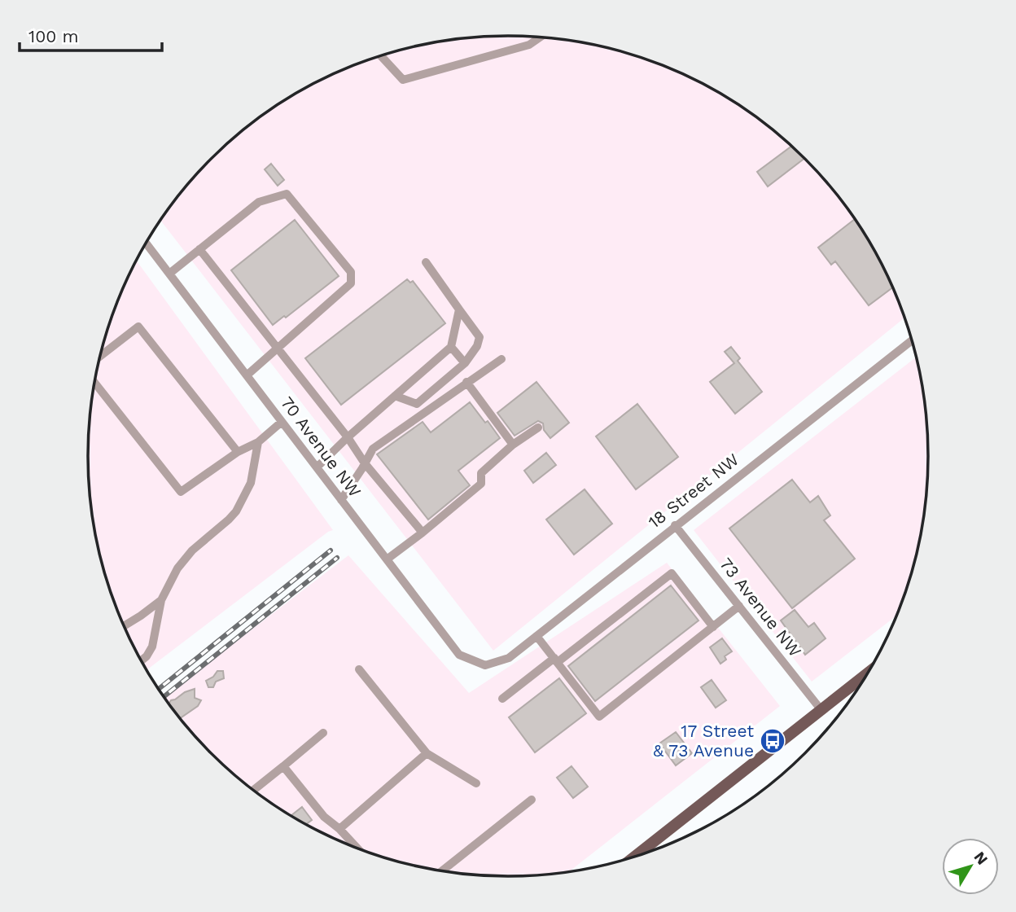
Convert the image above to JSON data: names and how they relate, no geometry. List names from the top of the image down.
{
  "streets": {
    "street": ["70 Avenue NW", "18 Street NW", "73 Avenue NW"]
  },
  "crossings": [
    ["70 Avenue NW", "18 Street NW"],
    ["18 Street NW", "73 Avenue NW"]
  ],
  "places": {
    "bus stop": ["17 Street & 73 Avenue"]
  },
  "scale_bar": "100 m",
  "north": "top right"
}
